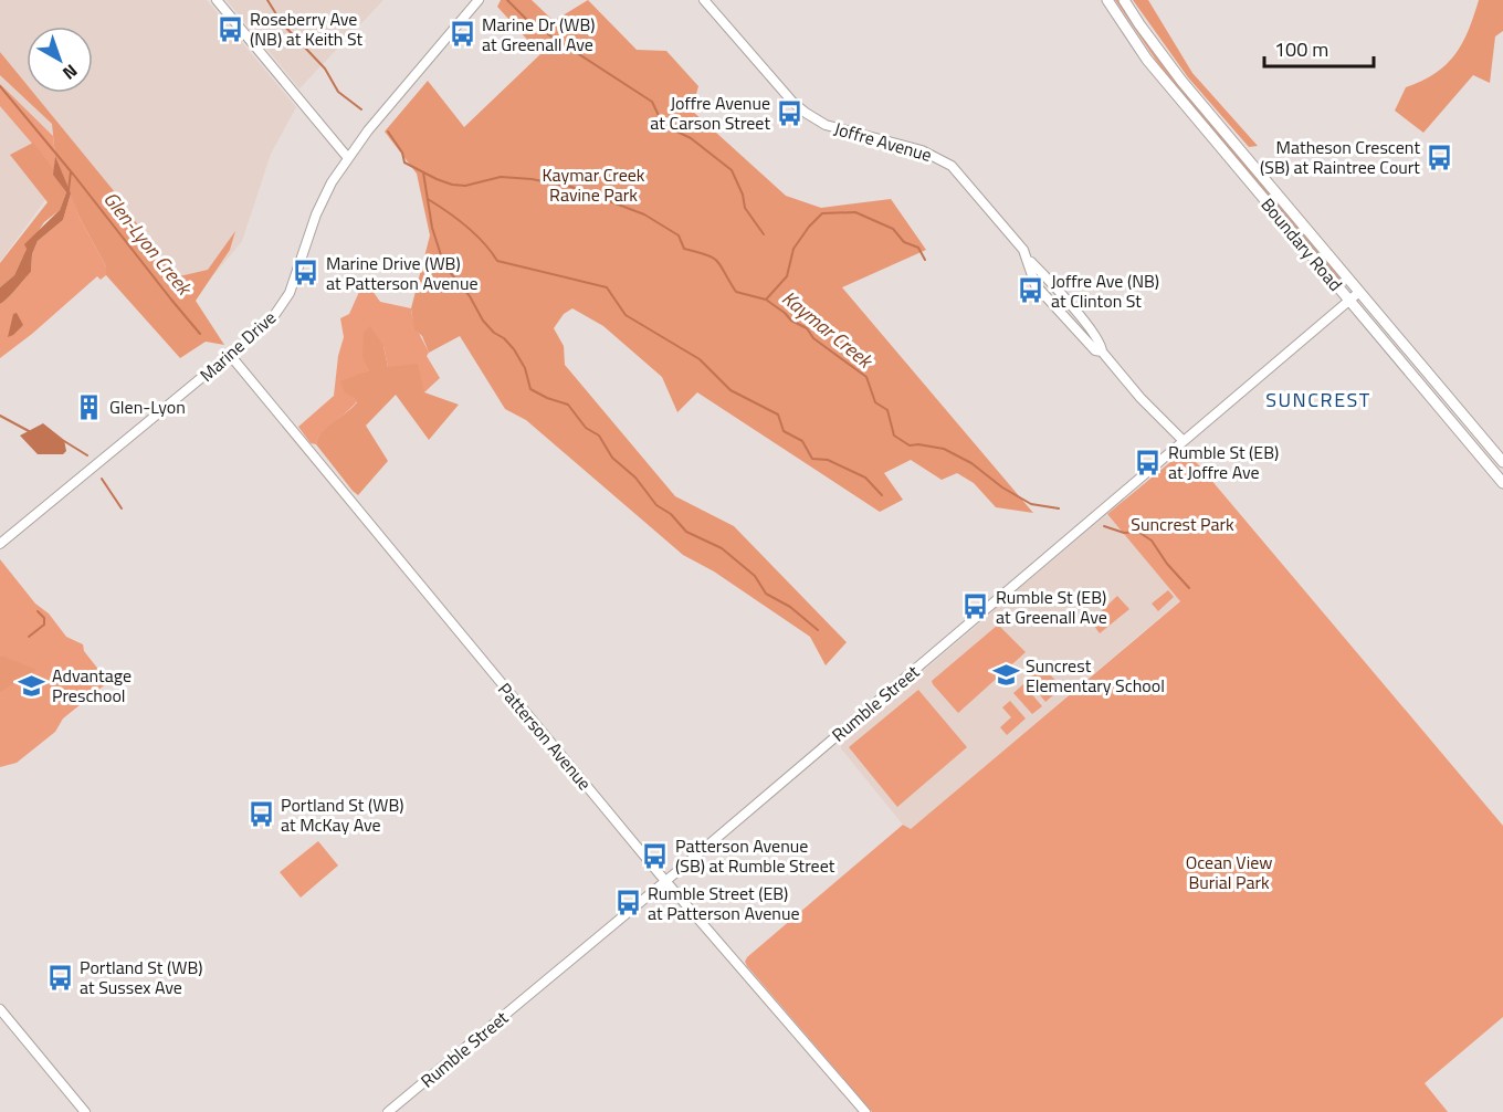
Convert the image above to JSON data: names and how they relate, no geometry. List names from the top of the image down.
{
  "streets": {
    "main road": ["Boundary Road"],
    "street": [
      "Joffre Avenue",
      "Marine Drive",
      "Rumble Street",
      "Patterson Avenue"
    ]
  },
  "crossings": [
    ["Joffre Avenue", "Rumble Street"],
    ["Boundary Road", "Rumble Street"],
    ["Marine Drive", "Patterson Avenue"],
    ["Rumble Street", "Patterson Avenue"]
  ],
  "districts": ["SUNCREST"],
  "water": ["Glen-Lyon Creek", "Kaymar Creek"],
  "parks": ["Kaymar Creek Ravine Park", "Suncrest Park", "Ocean View Burial Park"],
  "places": {
    "bus stop": [
      "Roseberry Ave (NB) at Keith St",
      "Marine Dr (WB) at Greenall Ave",
      "Joffre Avenue at Carson Street",
      "Matheson Crescent (SB) at Raintree Court",
      "Marine Drive (WB) at Patterson Avenue",
      "Joffre Ave (NB) at Clinton St",
      "Rumble St (EB) at Joffre Ave",
      "Rumble St (EB) at Greenall Ave",
      "Portland St (WB) at McKay Ave",
      "Patterson Avenue (SB) at Rumble Street",
      "Rumble Street (EB) at Patterson Avenue",
      "Portland St (WB) at Sussex Ave"
    ],
    "building": ["Glen-Lyon"],
    "school or university": ["Suncrest Elementary School", "Advantage Preschool"]
  },
  "scale_bar": "100 m",
  "north": "bottom right"
}
